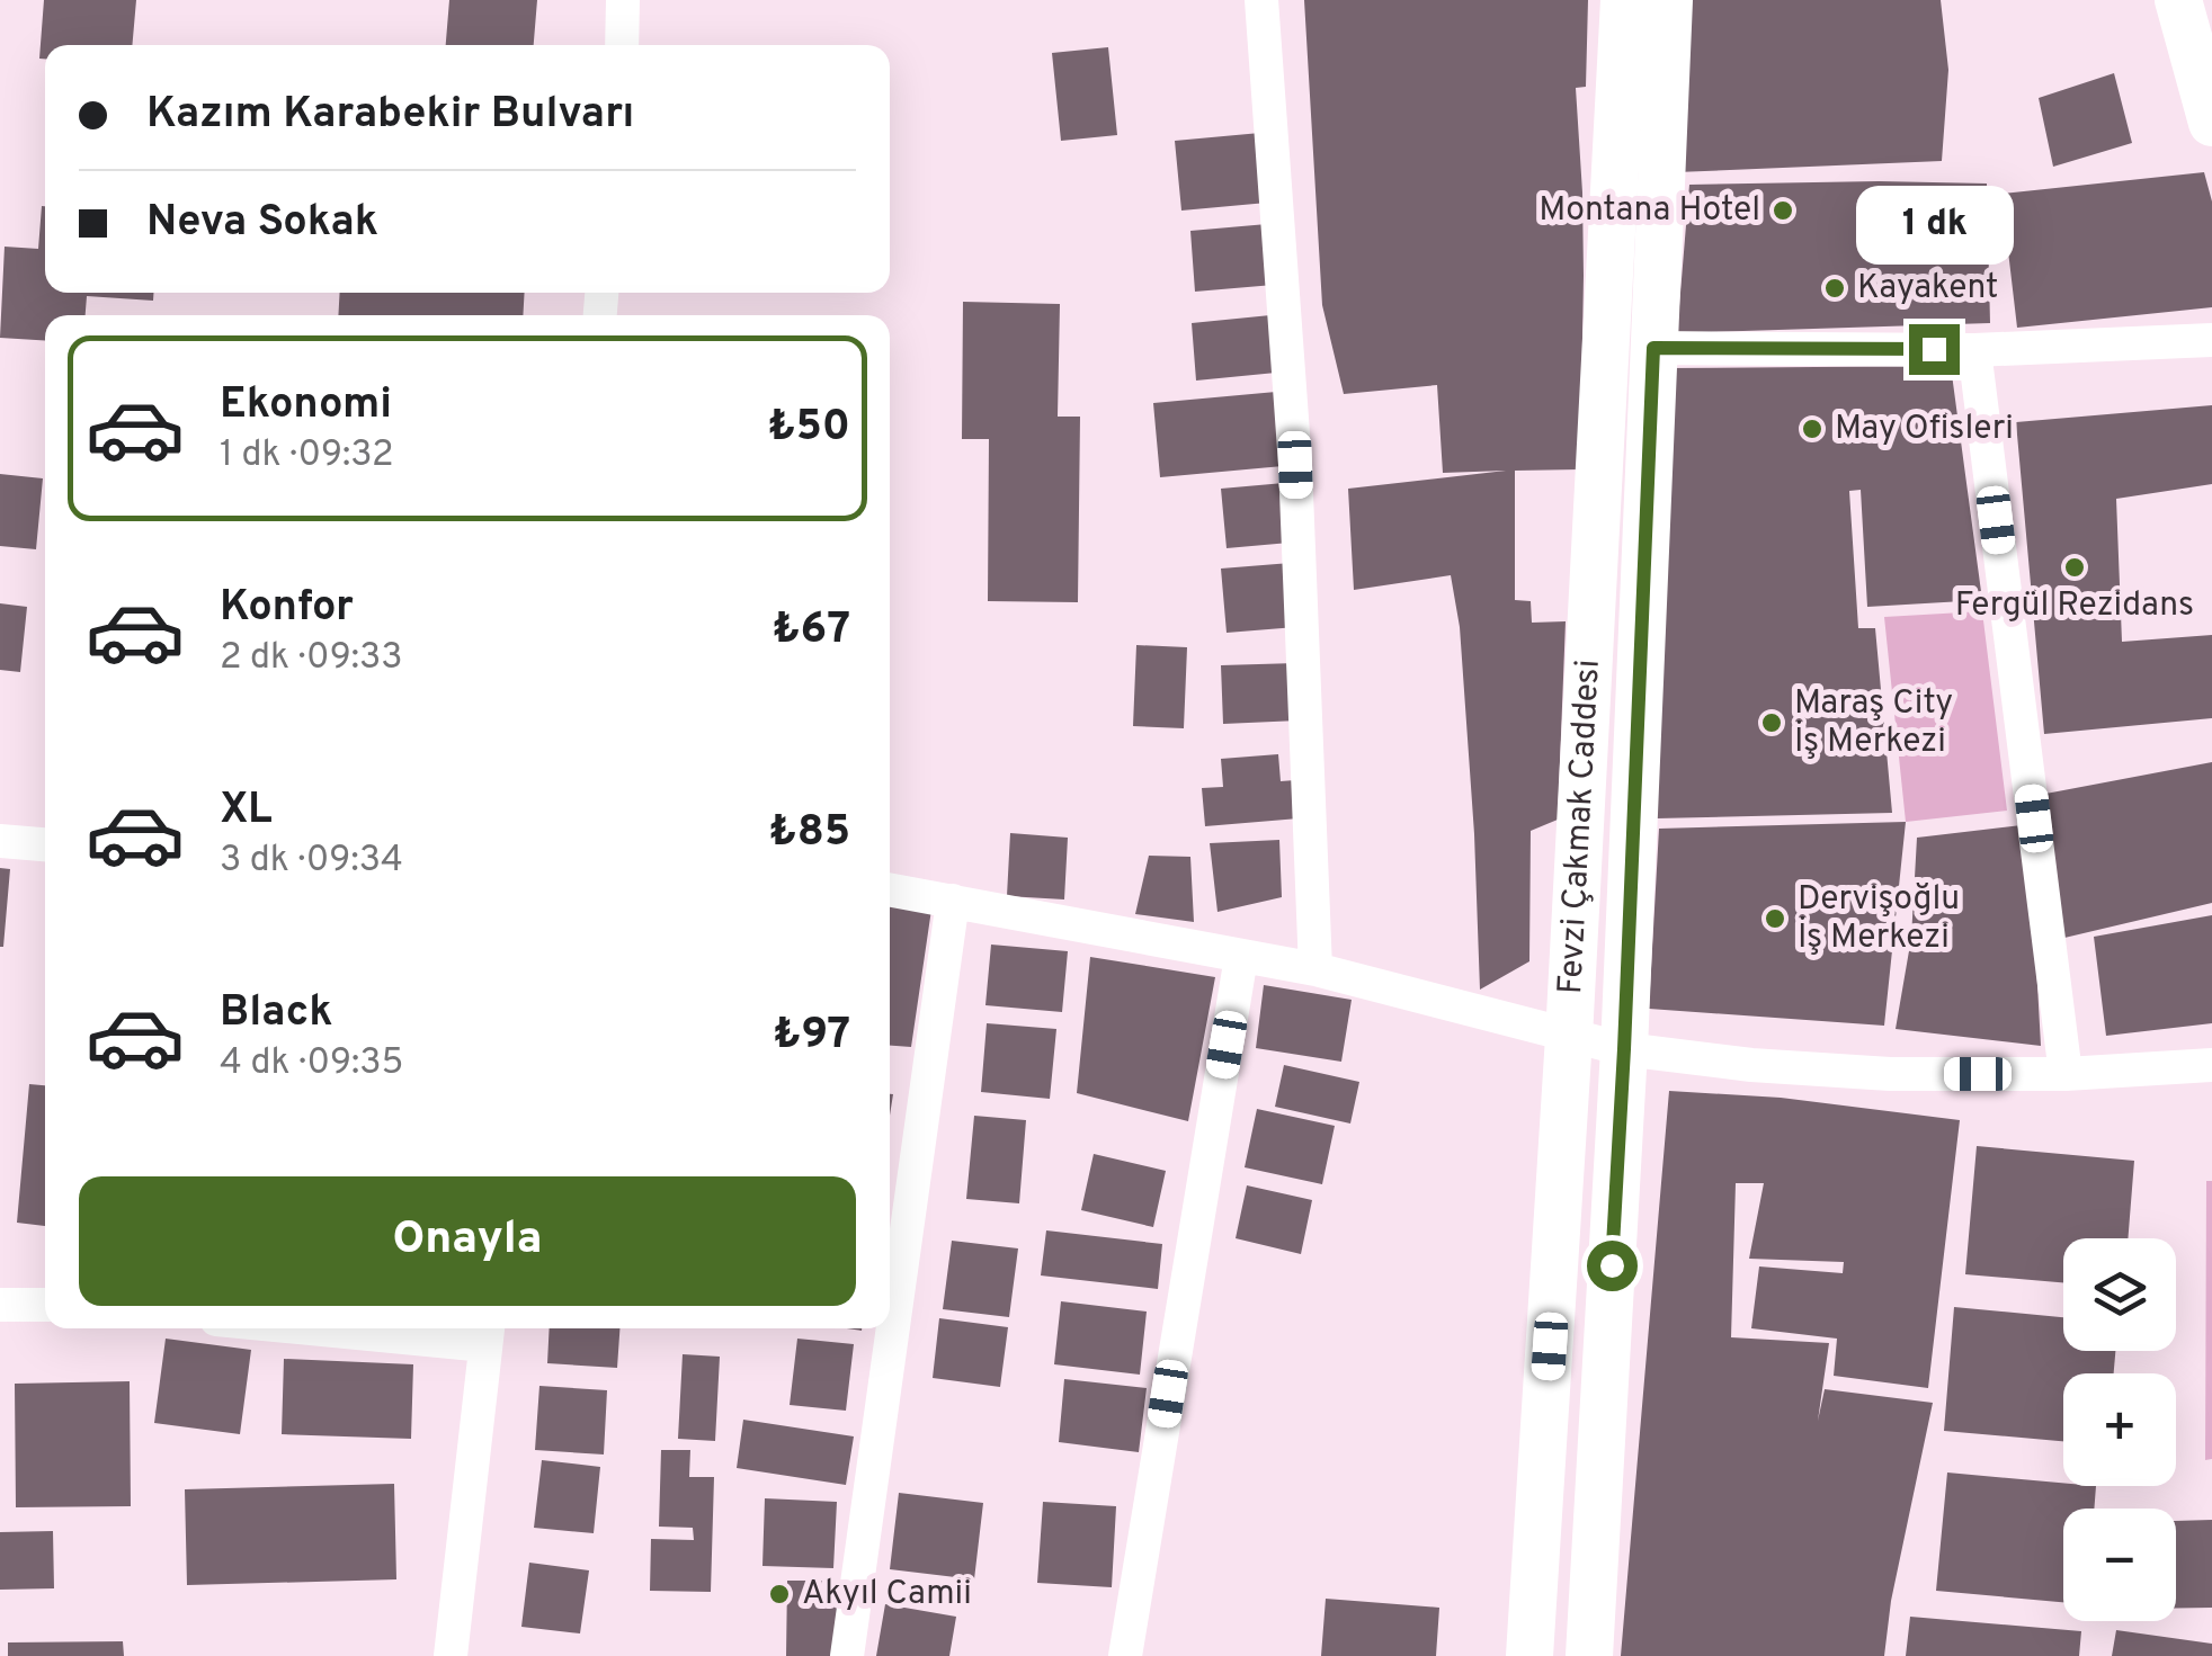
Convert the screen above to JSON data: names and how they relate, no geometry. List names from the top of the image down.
{
  "streets": {
    "main road": ["Fevzi Çakmak Caddesi"]
  },
  "places": [
    "Montana Hotel",
    "Kayakent",
    "May Ofisleri",
    "Fergül Rezidans",
    "Maraş City İş Merkezi",
    "Dervişoğlu İş Merkezi",
    "Akyıl Camii"
  ],
  "page": {
    "banner": ["Kazım Karabekir Bulvarı", "Neva Sokak"],
    "bubble": "1 dk",
    "list": [
      {
        "name": "Ekonomi",
        "note": "1 dk · 09:32",
        "value": "₺50"
      },
      {
        "name": "Konfor",
        "note": "2 dk · 09:33",
        "value": "₺67"
      },
      {
        "name": "XL",
        "note": "3 dk · 09:34",
        "value": "₺85"
      },
      {
        "name": "Black",
        "note": "4 dk · 09:35",
        "value": "₺97"
      }
    ],
    "buttons": "Onayla",
    "map_buttons": ["+", "−"]
  }
}
